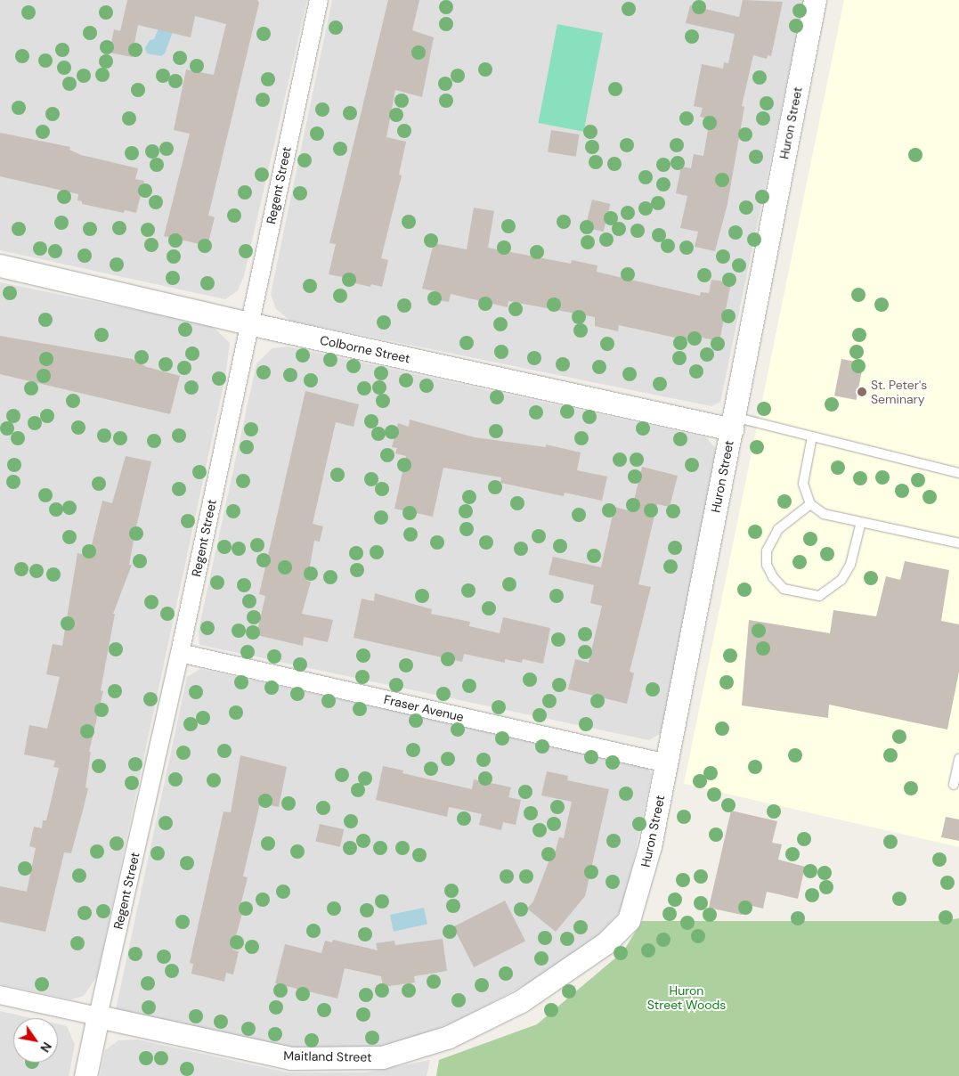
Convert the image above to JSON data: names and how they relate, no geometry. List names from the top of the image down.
{
  "streets": {
    "street": [
      "Huron Street",
      "Regent Street",
      "Colborne Street",
      "Fraser Avenue",
      "Maitland Street"
    ]
  },
  "crossings": [
    ["Huron Street", "Colborne Street"],
    ["Huron Street", "Fraser Avenue"],
    ["Huron Street", "Maitland Street"],
    ["Regent Street", "Colborne Street"],
    ["Regent Street", "Fraser Avenue"],
    ["Regent Street", "Maitland Street"]
  ],
  "parks": ["Huron Street Woods"],
  "places": ["St. Peter's Seminary"],
  "north": "bottom right"
}
